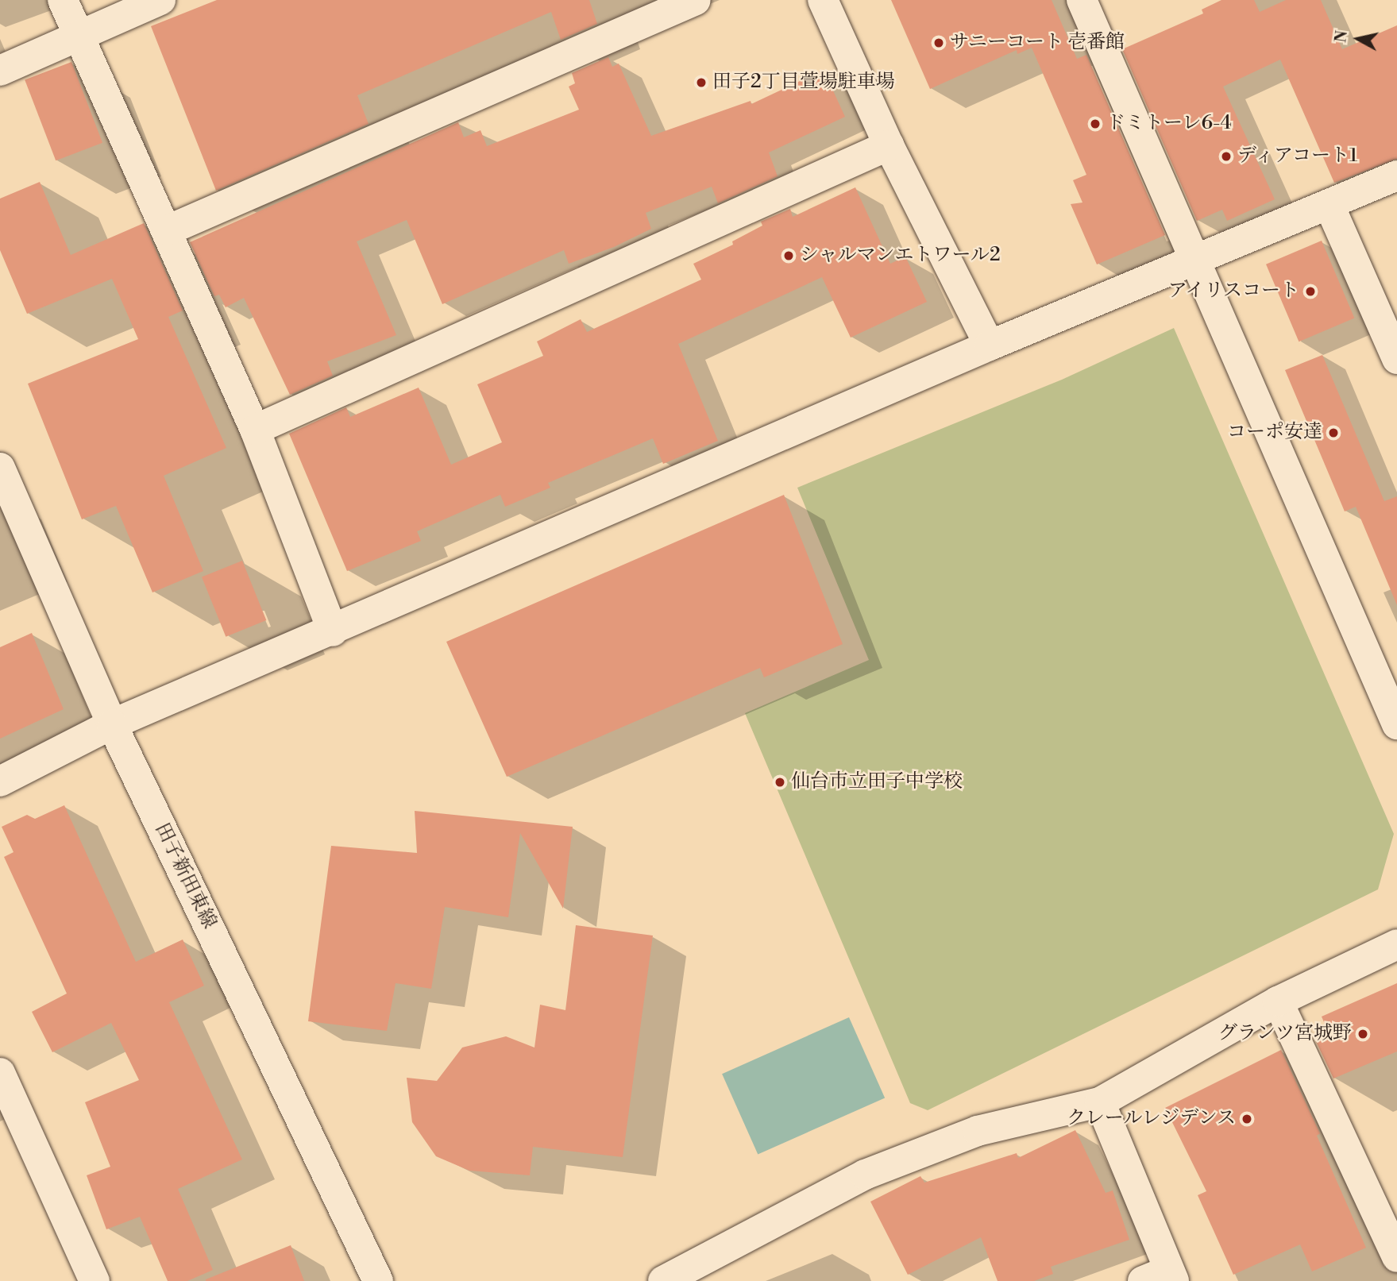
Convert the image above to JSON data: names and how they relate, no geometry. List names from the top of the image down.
{
  "streets": {
    "street": ["田子新田東線"]
  },
  "places": [
    "サニーコート 壱番館",
    "田子2丁目萱場駐車場",
    "ドミトーレ6-4",
    "ディアコート1",
    "シャルマンエトワール2",
    "アイリスコート",
    "コーポ安達",
    "仙台市立田子中学校",
    "グランツ宮城野",
    "クレールレジデンス"
  ],
  "north": "left"
}
